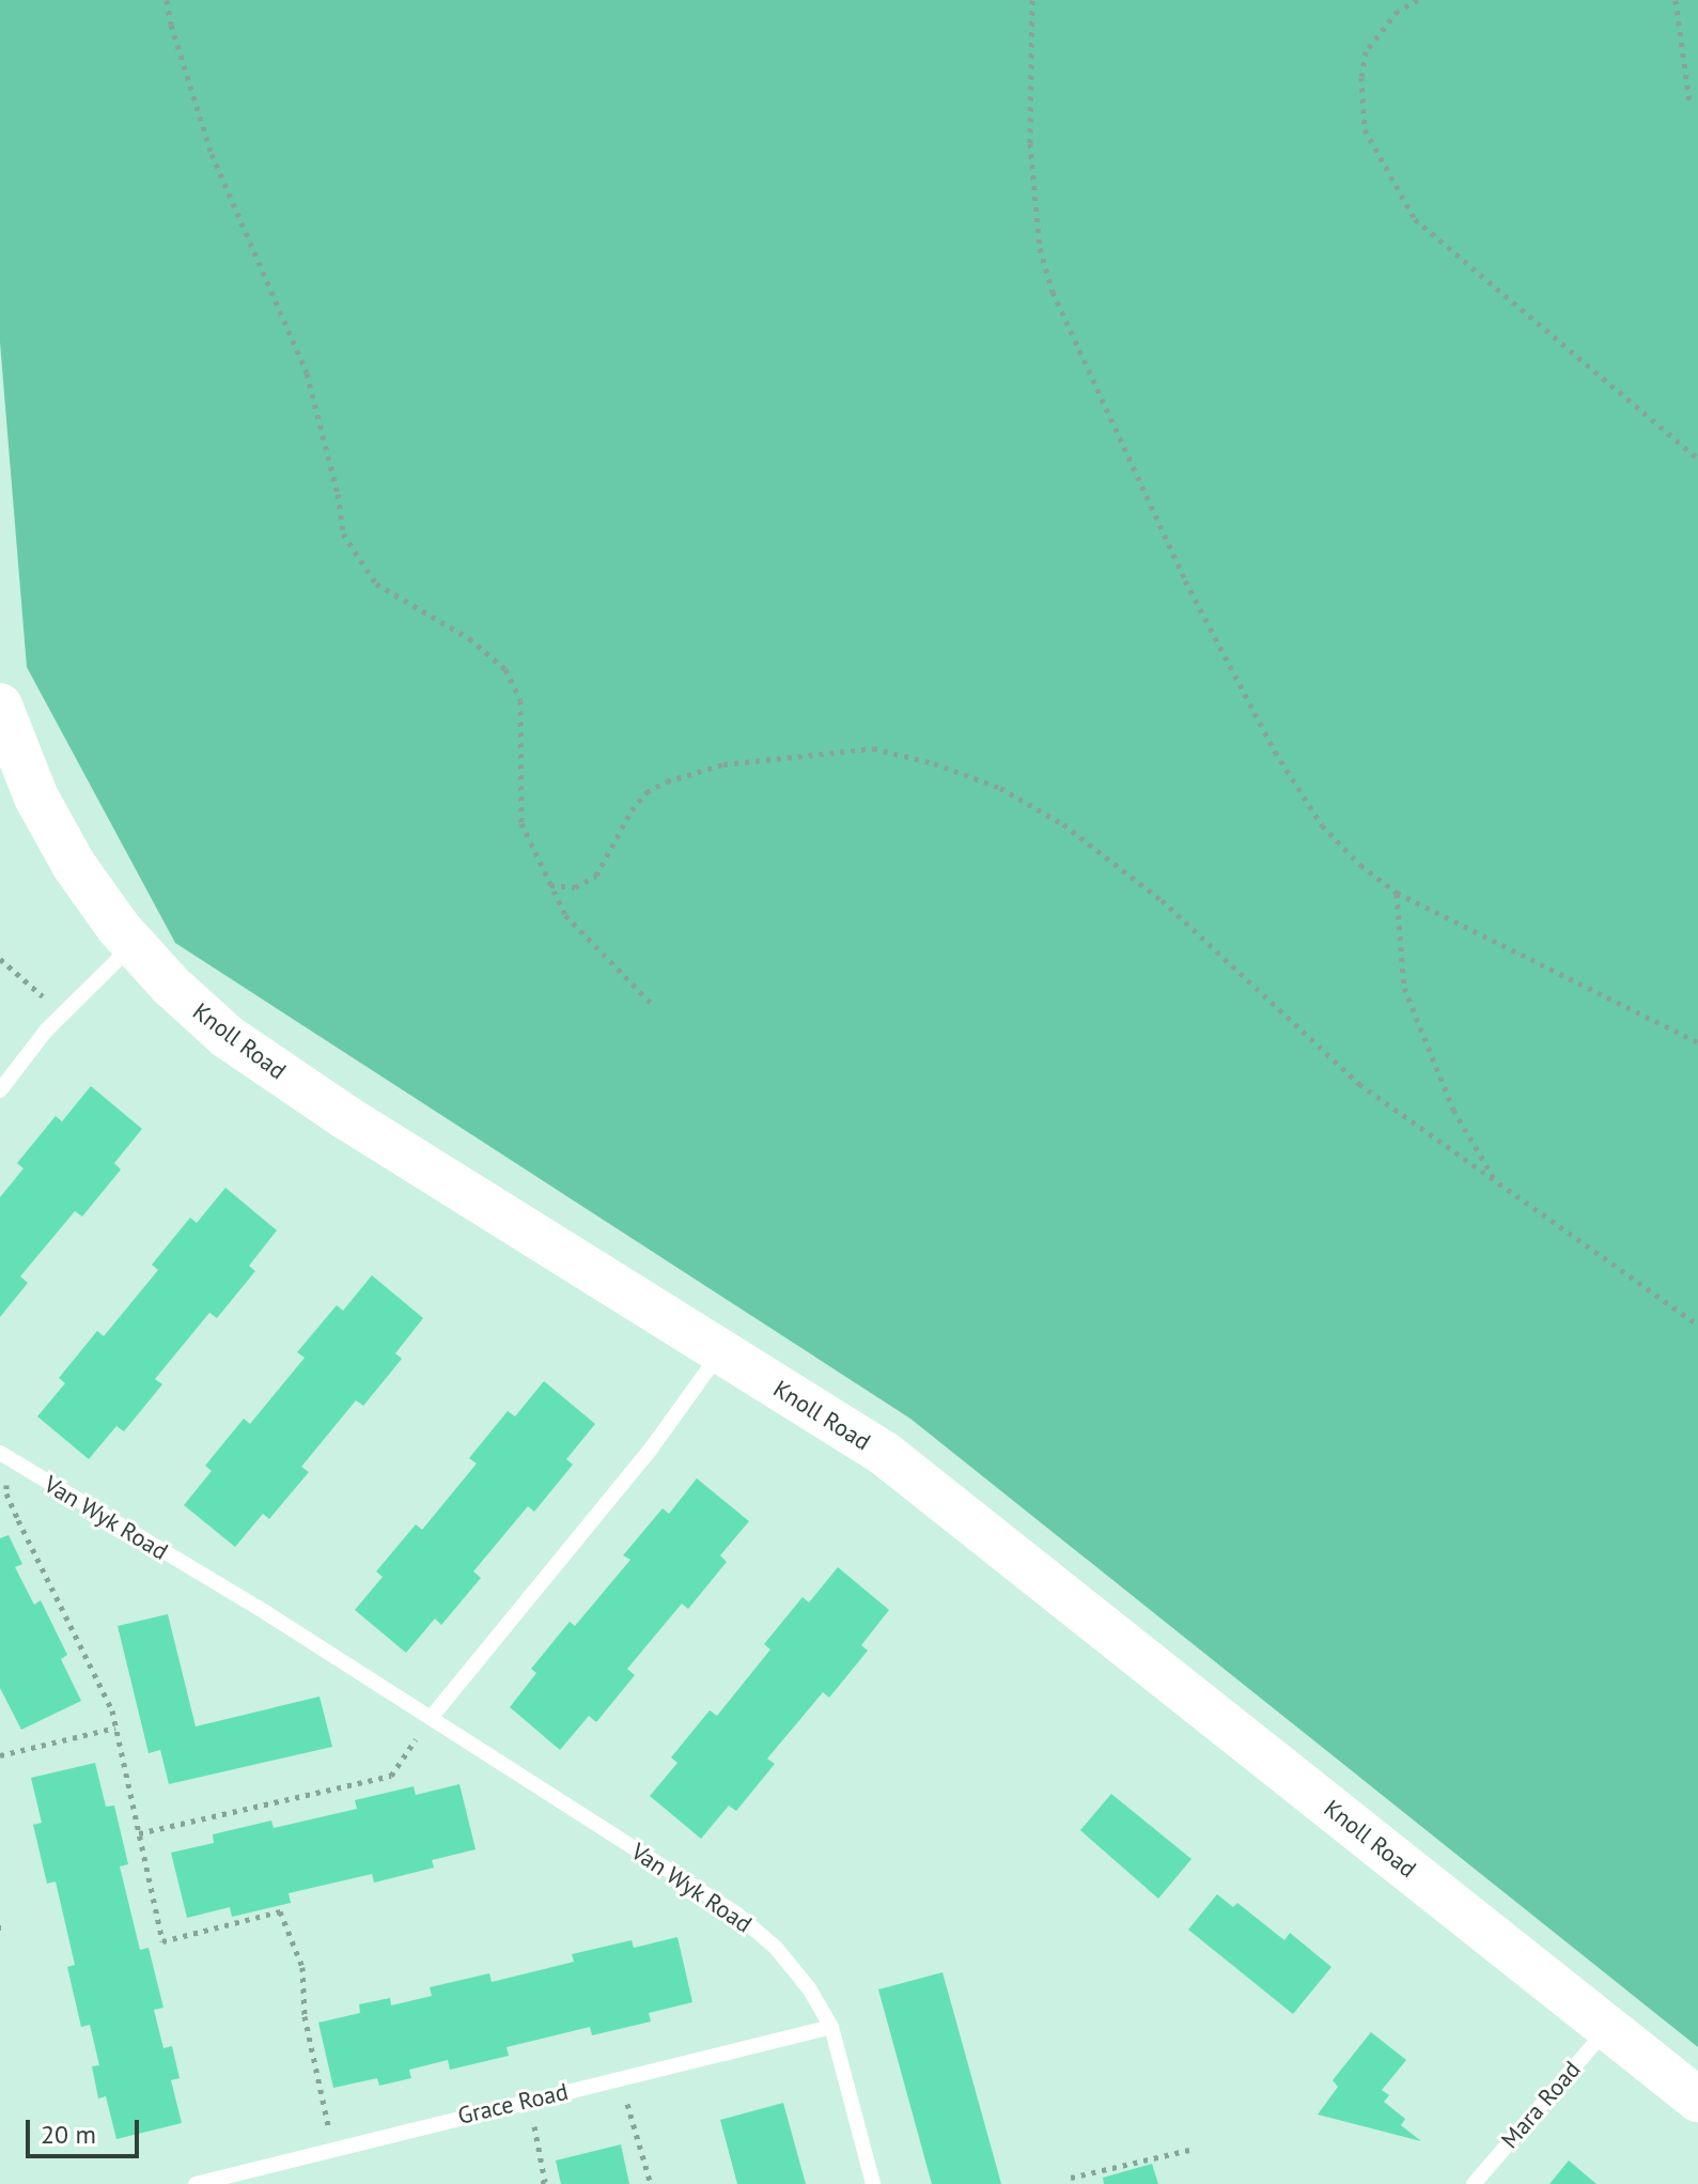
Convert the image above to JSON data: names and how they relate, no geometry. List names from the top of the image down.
{
  "streets": {
    "street": ["Knoll Road"],
    "lane": ["Van Wyk Road", "Grace Road", "Mara Road"]
  },
  "crossings": [
    ["Knoll Road", "Mara Road"],
    ["Van Wyk Road", "Grace Road"]
  ],
  "scale_bar": "20 m"
}
